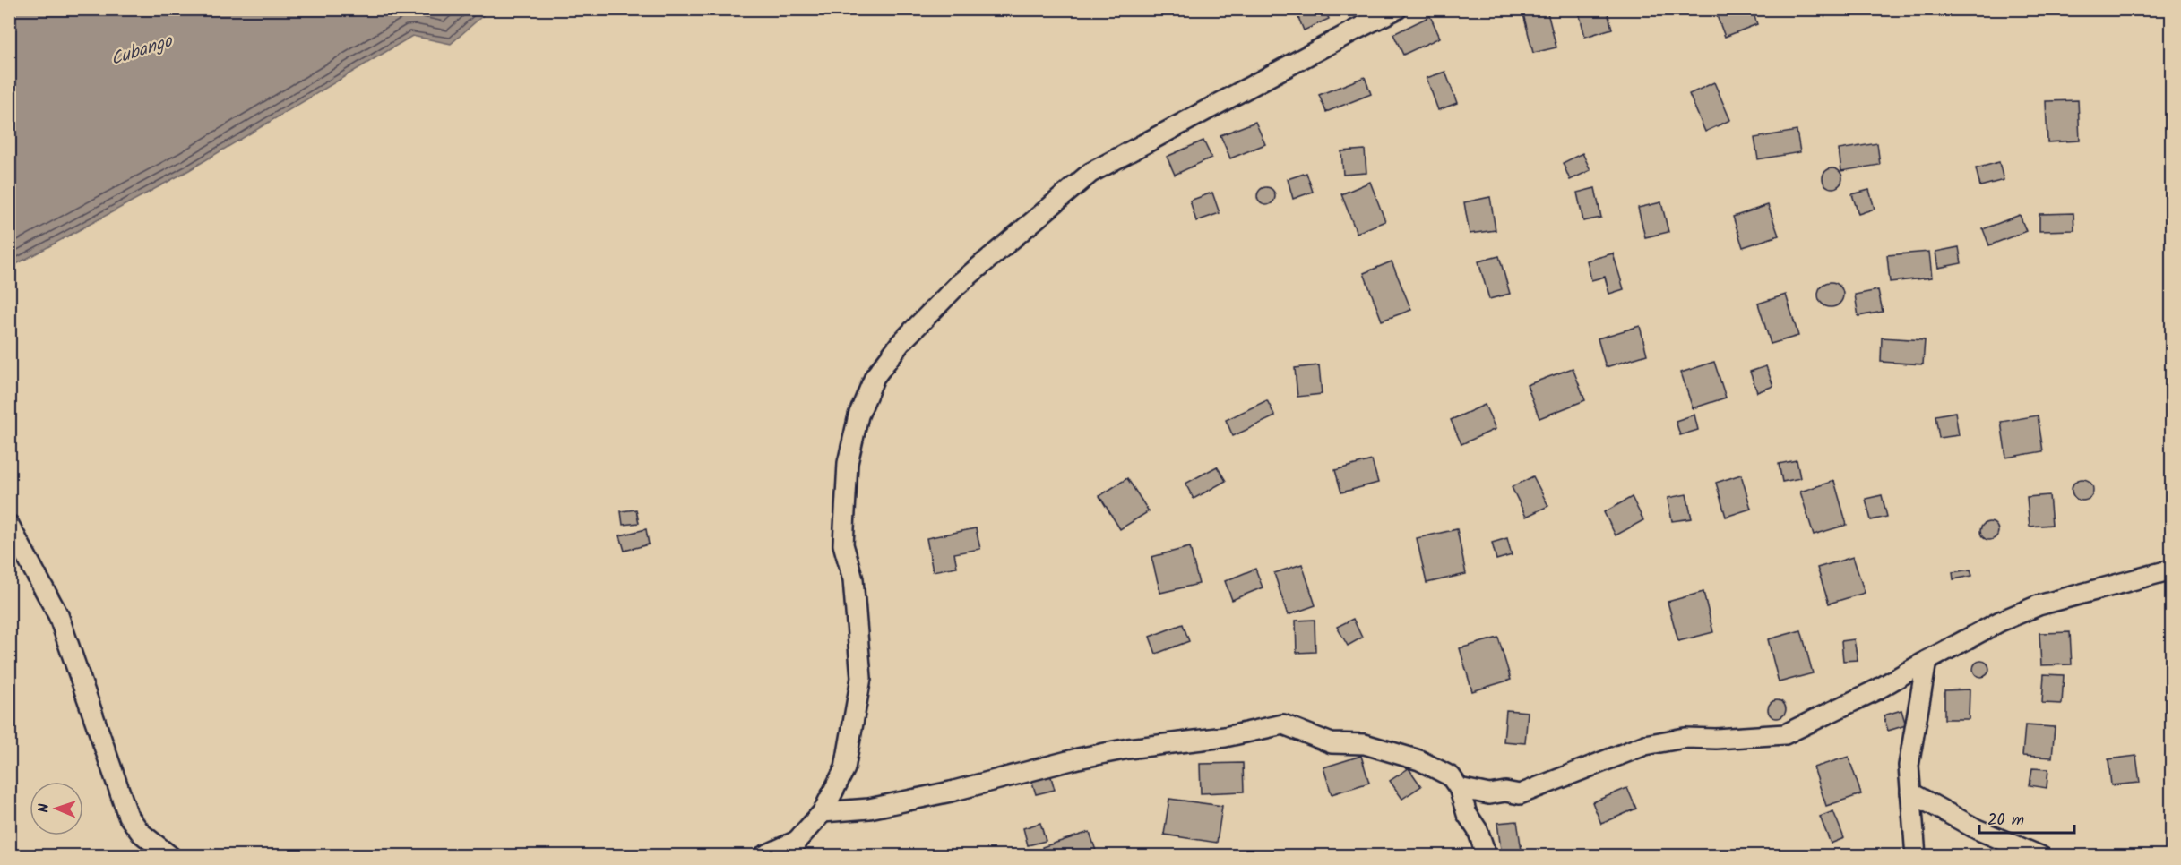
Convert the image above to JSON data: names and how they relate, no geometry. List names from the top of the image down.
{
  "water": ["Cubango"],
  "scale_bar": "20 m",
  "north": "left"
}
